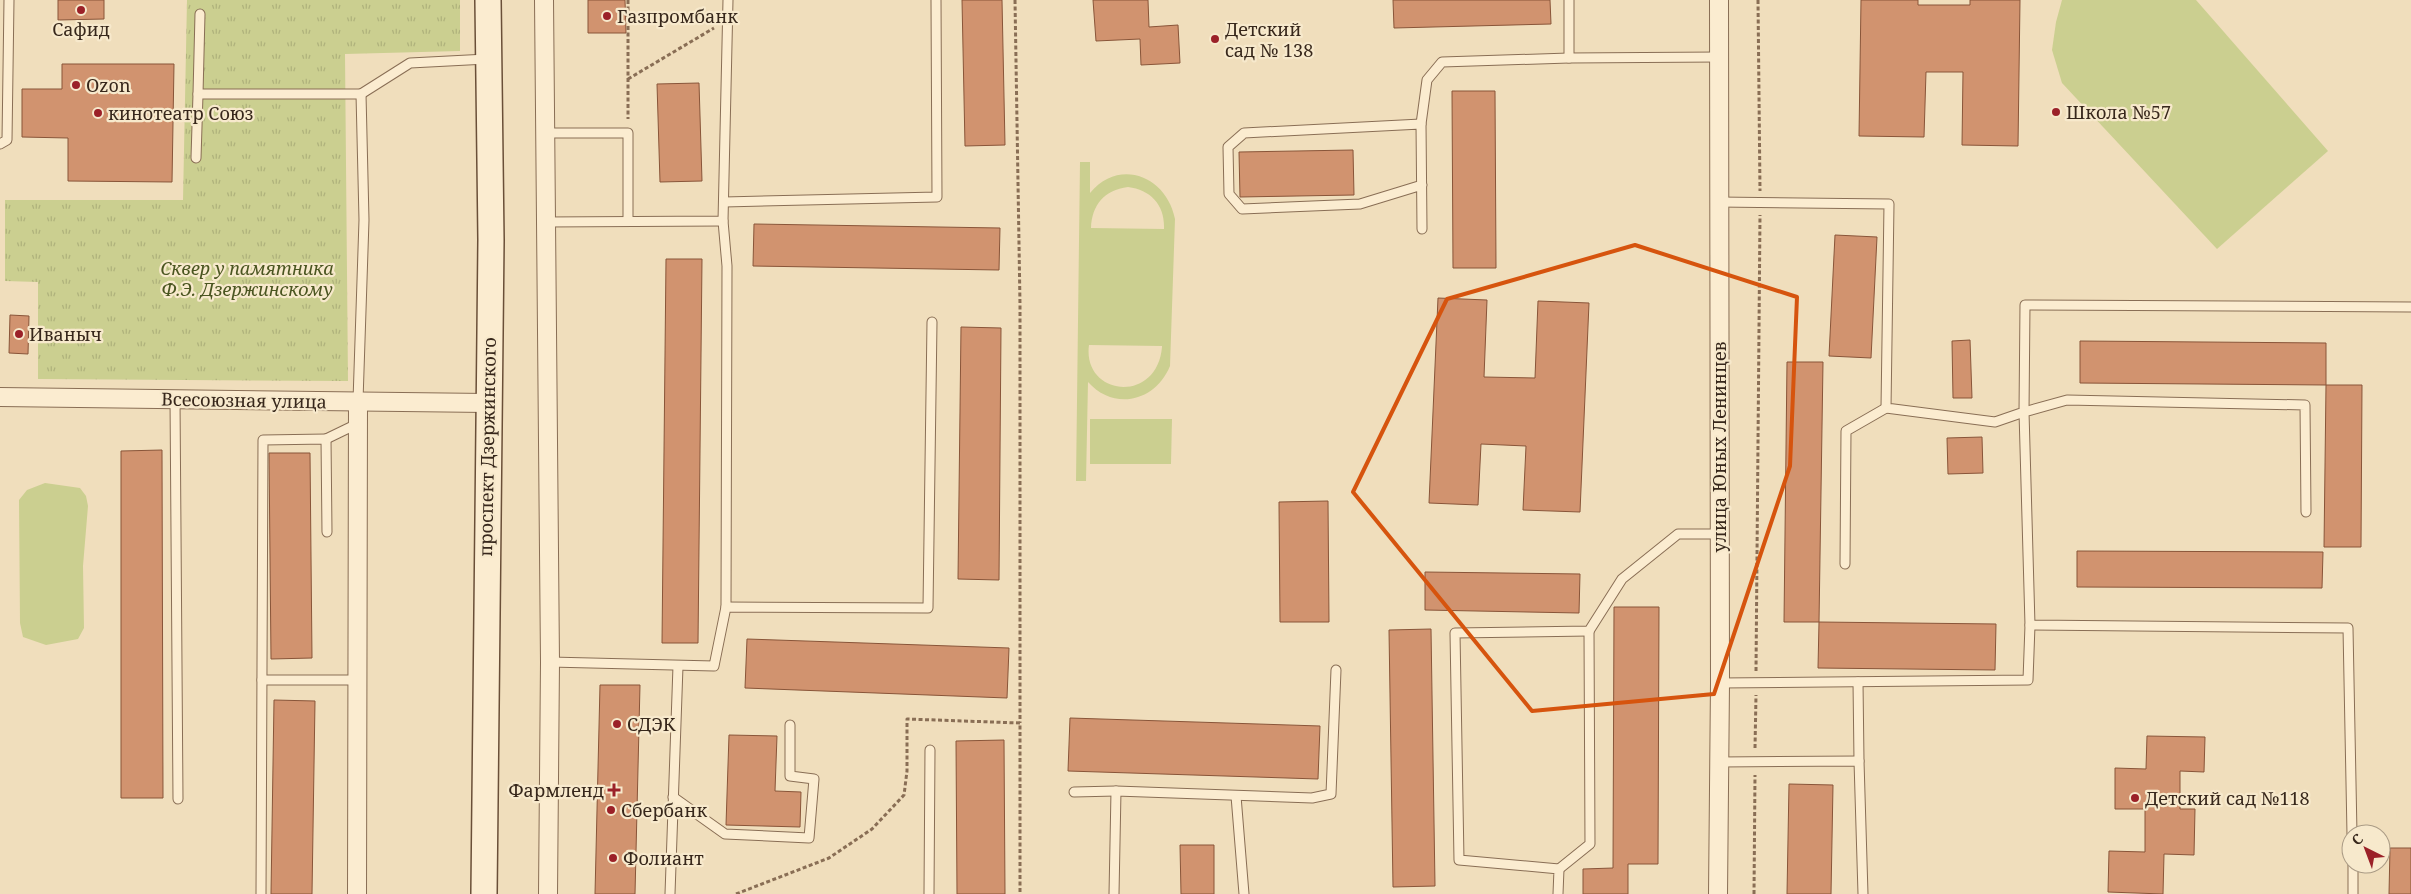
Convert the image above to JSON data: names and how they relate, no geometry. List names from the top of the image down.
{
  "streets": {
    "main road": ["проспект Дзержинского"],
    "street": ["Всесоюзная улица", "улица Юных Ленинцев"]
  },
  "crossings": [
    ["Всесоюзная улица", "проспект Дзержинского"]
  ],
  "parks": ["Сквер у памятника Ф.Э. Дзержинскому"],
  "places": {
    "other": [
      "Сафид",
      "Газпромбанк",
      "Детский сад № 138",
      "Ozon",
      "Школа №57",
      "кинотеатр Союз",
      "Иваныч",
      "СДЭК",
      "Детский сад №118",
      "Сбербанк",
      "Фолиант"
    ],
    "health": ["Фармленд"]
  },
  "north": "top left"
}
